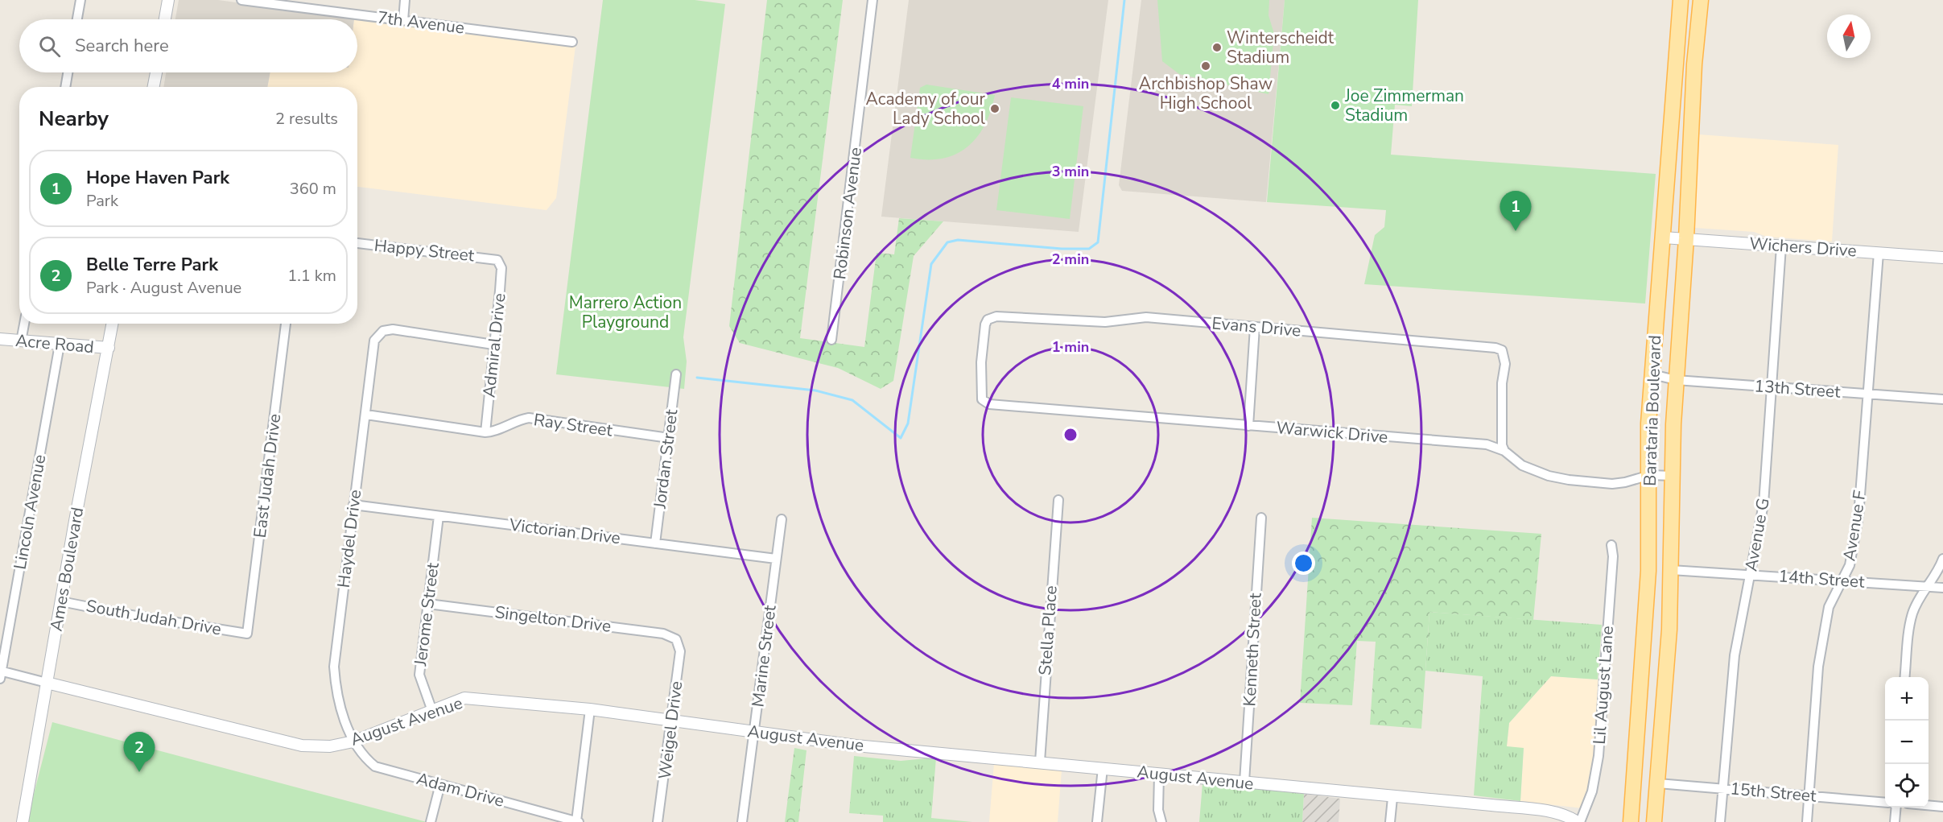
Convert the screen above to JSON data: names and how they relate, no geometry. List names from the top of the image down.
{
  "streets": {
    "main road": ["Barataria Boulevard"],
    "street": [
      "7th Avenue",
      "Robinson Avenue",
      "Wichers Drive",
      "Happy Street",
      "Evans Drive",
      "Acre Road",
      "Admiral Drive",
      "13th Street",
      "Ray Street",
      "Warwick Drive",
      "Jordan Street",
      "East Judah Drive",
      "Lincoln Avenue",
      "Avenue F",
      "Victorian Drive",
      "Avenue G",
      "Haydel Drive",
      "Ames Boulevard",
      "14th Street",
      "Jerome Street",
      "South Judah Drive",
      "Singelton Drive",
      "Stella Place",
      "Kenneth Street",
      "Marine Street",
      "Lil August Lane",
      "August Avenue",
      "Weigel Drive",
      "Adam Drive",
      "15th Street"
    ]
  },
  "crossings": [
    ["Wichers Drive", "Barataria Boulevard"],
    ["Wichers Drive", "Avenue F"],
    ["Wichers Drive", "Avenue G"],
    ["Happy Street", "Admiral Drive"],
    ["Evans Drive", "Warwick Drive"],
    ["Acre Road", "Lincoln Avenue"],
    ["Acre Road", "Ames Boulevard"],
    ["Admiral Drive", "Ray Street"],
    ["Admiral Drive", "Haydel Drive"],
    ["13th Street", "Barataria Boulevard"],
    ["13th Street", "Avenue F"],
    ["13th Street", "Avenue G"],
    ["Barataria Boulevard", "Warwick Drive"],
    ["Barataria Boulevard", "14th Street"],
    ["Barataria Boulevard", "15th Street"],
    ["Ray Street", "Jordan Street"],
    ["Ray Street", "Haydel Drive"],
    ["Jordan Street", "Victorian Drive"],
    ["East Judah Drive", "South Judah Drive"],
    ["Avenue F", "14th Street"],
    ["Avenue F", "15th Street"],
    ["Victorian Drive", "Haydel Drive"],
    ["Victorian Drive", "Jerome Street"],
    ["Victorian Drive", "Marine Street"],
    ["Avenue G", "14th Street"],
    ["Avenue G", "15th Street"],
    ["Haydel Drive", "August Avenue"],
    ["Haydel Drive", "Adam Drive"],
    ["Ames Boulevard", "South Judah Drive"],
    ["Ames Boulevard", "August Avenue"],
    ["Jerome Street", "Singelton Drive"],
    ["Jerome Street", "August Avenue"],
    ["Singelton Drive", "Weigel Drive"],
    ["Stella Place", "August Avenue"],
    ["Kenneth Street", "August Avenue"],
    ["Marine Street", "August Avenue"],
    ["Lil August Lane", "August Avenue"],
    ["August Avenue", "Weigel Drive"],
    ["August Avenue", "Adam Drive"]
  ],
  "parks": ["Marrero Action Playground"],
  "places": [
    "Winterscheidt Stadium",
    "Archbishop Shaw High School",
    "Joe Zimmerman Stadium",
    "Academy of our Lady School"
  ],
  "north": "top",
  "page": {
    "search": "Search here",
    "heading": ["Nearby", "2 results"],
    "list": [
      {
        "mark": "1",
        "name": "Hope Haven Park",
        "note": "Park",
        "value": "360 m"
      },
      {
        "mark": "2",
        "name": "Belle Terre Park",
        "note": "Park · August Avenue",
        "value": "1.1 km"
      }
    ],
    "pins": ["1", "2"],
    "map_buttons": ["+", "−"]
  },
  "rings": [
    "4 min",
    "3 min",
    "2 min",
    "1 min"
  ]
}
